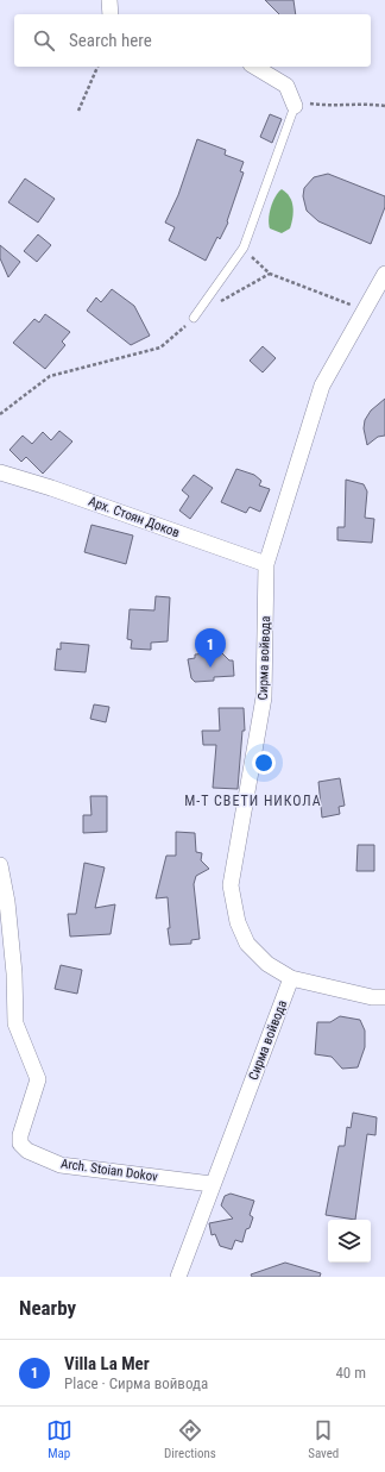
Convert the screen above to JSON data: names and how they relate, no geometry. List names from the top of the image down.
{
  "streets": {
    "street": ["Арх. Стоян Доков", "Сирма войвода", "Arch. Stoian Dokov"]
  },
  "crossings": [
    ["Арх. Стоян Доков", "Сирма войвода"],
    ["Сирма войвода", "Arch. Stoian Dokov"]
  ],
  "districts": ["М-Т СВЕТИ НИКОЛА"],
  "page": {
    "search": "Search here",
    "pins": "1",
    "heading": "Nearby",
    "list": [
      {
        "mark": "1",
        "name": "Villa La Mer",
        "note": "Place · Сирма войвода",
        "value": "40 m"
      }
    ],
    "nav": ["Map", "Directions", "Saved"]
  }
}
